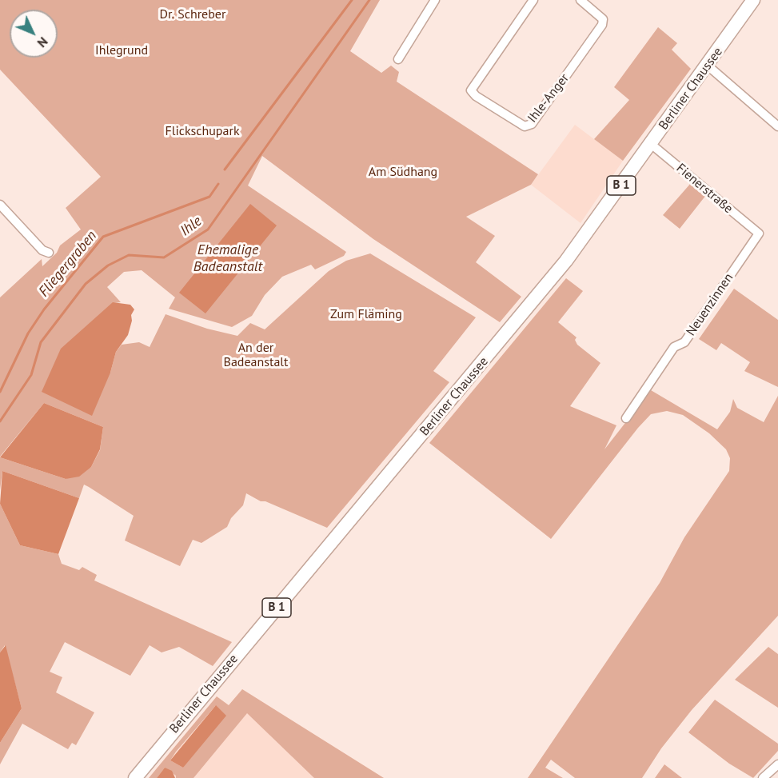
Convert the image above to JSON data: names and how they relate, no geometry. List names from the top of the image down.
{
  "streets": {
    "main road": ["Berliner Chaussee", "B 1"],
    "street": ["Ihle-Anger", "Fienerstraße", "Neuenzinnen"]
  },
  "crossings": [
    ["Berliner Chaussee", "Fienerstraße"],
    ["Fienerstraße", "Neuenzinnen"]
  ],
  "water": ["Ihle", "Ehemalige Badeanstalt", "Fliegergraben"],
  "parks": [
    "Dr. Schreber",
    "Ihlegrund",
    "Flickschupark",
    "Am Südhang",
    "Zum Fläming",
    "An der Badeanstalt"
  ],
  "north": "bottom right"
}
